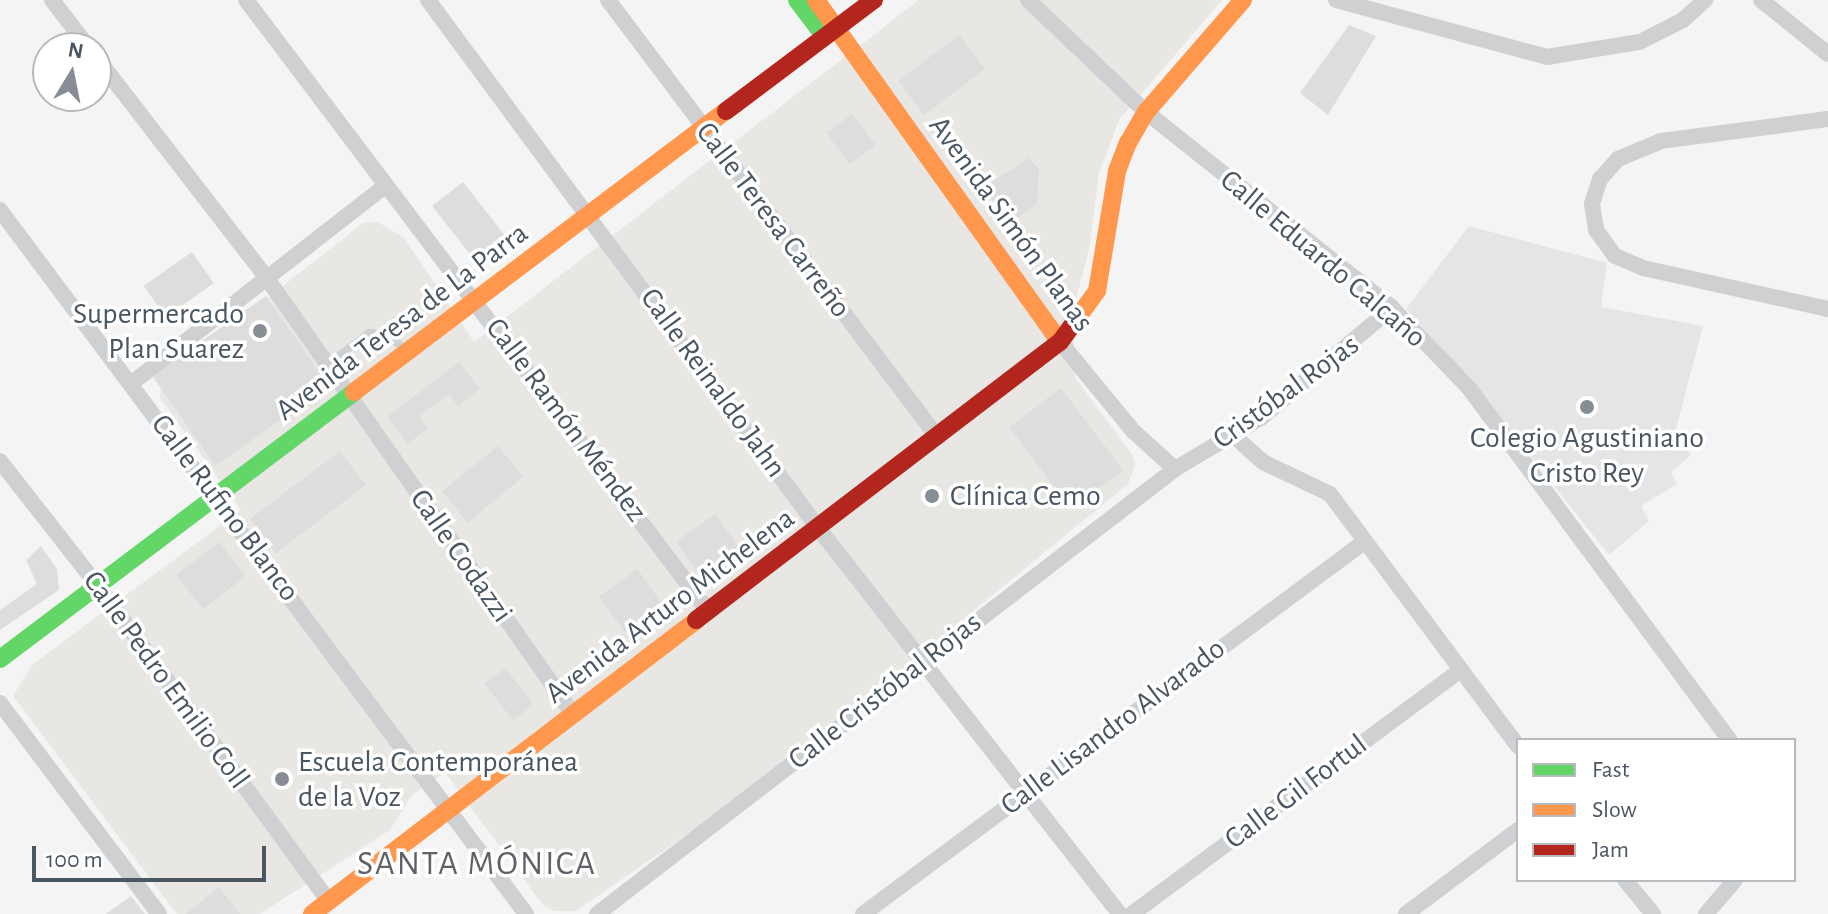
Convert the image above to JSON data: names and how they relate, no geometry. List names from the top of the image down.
{
  "streets": {
    "street": [
      "Calle Teresa Carreño",
      "Avenida Simón Planas",
      "Calle Eduardo Calcaño",
      "Avenida Teresa de La Parra",
      "Calle Reinaldo Jahn",
      "Cristóbal Rojas",
      "Calle Ramón Méndez",
      "Calle Rufino Blanco",
      "Calle Codazzi",
      "Avenida Arturo Michelena",
      "Calle Pedro Emilio Coll",
      "Calle Cristóbal Rojas",
      "Calle Lisandro Alvarado",
      "Calle Gil Fortul"
    ]
  },
  "crossings": [
    ["Calle Teresa Carreño", "Avenida Teresa de La Parra"],
    ["Calle Teresa Carreño", "Avenida Arturo Michelena"],
    ["Avenida Simón Planas", "Avenida Teresa de La Parra"],
    ["Avenida Simón Planas", "Cristóbal Rojas"],
    ["Avenida Simón Planas", "Avenida Arturo Michelena"],
    ["Avenida Simón Planas", "Calle Cristóbal Rojas"],
    ["Calle Eduardo Calcaño", "Cristóbal Rojas"],
    ["Calle Eduardo Calcaño", "Avenida Arturo Michelena"],
    ["Avenida Teresa de La Parra", "Calle Reinaldo Jahn"],
    ["Avenida Teresa de La Parra", "Calle Ramón Méndez"],
    ["Avenida Teresa de La Parra", "Calle Rufino Blanco"],
    ["Avenida Teresa de La Parra", "Calle Codazzi"],
    ["Avenida Teresa de La Parra", "Calle Pedro Emilio Coll"],
    ["Calle Reinaldo Jahn", "Avenida Arturo Michelena"],
    ["Calle Reinaldo Jahn", "Calle Cristóbal Rojas"],
    ["Calle Reinaldo Jahn", "Calle Lisandro Alvarado"],
    ["Cristóbal Rojas", "Calle Cristóbal Rojas"],
    ["Calle Ramón Méndez", "Avenida Arturo Michelena"],
    ["Calle Rufino Blanco", "Avenida Arturo Michelena"],
    ["Calle Codazzi", "Avenida Arturo Michelena"],
    ["Avenida Arturo Michelena", "Calle Pedro Emilio Coll"]
  ],
  "districts": ["SANTA MÓNICA"],
  "places": [
    "Supermercado Plan Suarez",
    "Colegio Agustiniano Cristo Rey",
    "Clínica Cemo",
    "Escuela Contemporánea de la Voz"
  ],
  "legend": ["Fast", "Slow", "Jam"],
  "scale_bar": "100 m",
  "north": "top"
}
